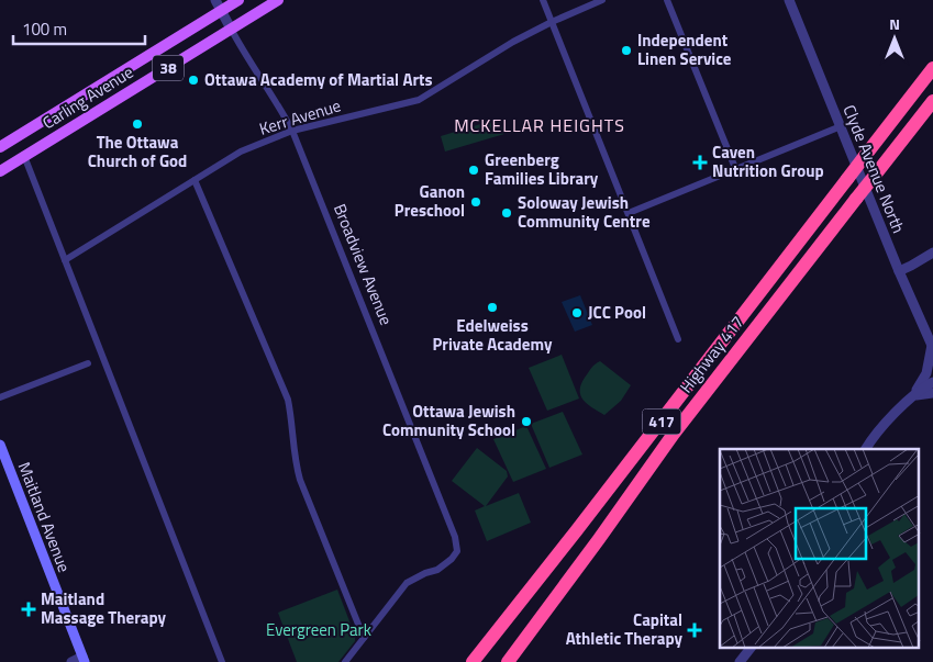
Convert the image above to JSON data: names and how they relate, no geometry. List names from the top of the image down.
{
  "streets": {
    "highway": ["Highway 417", "417"],
    "main road": ["38", "Carling Avenue", "Maitland Avenue"],
    "street": ["Kerr Avenue", "Clyde Avenue North", "Broadview Avenue"]
  },
  "crossings": [
    ["Carling Avenue", "Broadview Avenue"],
    ["Kerr Avenue", "Broadview Avenue"]
  ],
  "districts": ["MCKELLAR HEIGHTS"],
  "parks": ["Evergreen Park"],
  "places": {
    "other": [
      "Independent Linen Service",
      "Ottawa Academy of Martial Arts",
      "The Ottawa Church of God",
      "Greenberg Families Library",
      "Ganon Preschool",
      "Soloway Jewish Community Centre",
      "Edelweiss Private Academy",
      "JCC Pool",
      "Ottawa Jewish Community School"
    ],
    "health": ["Caven Nutrition Group", "Maitland Massage Therapy", "Capital Athletic Therapy"]
  },
  "scale_bar": "100 m",
  "north": "top"
}
